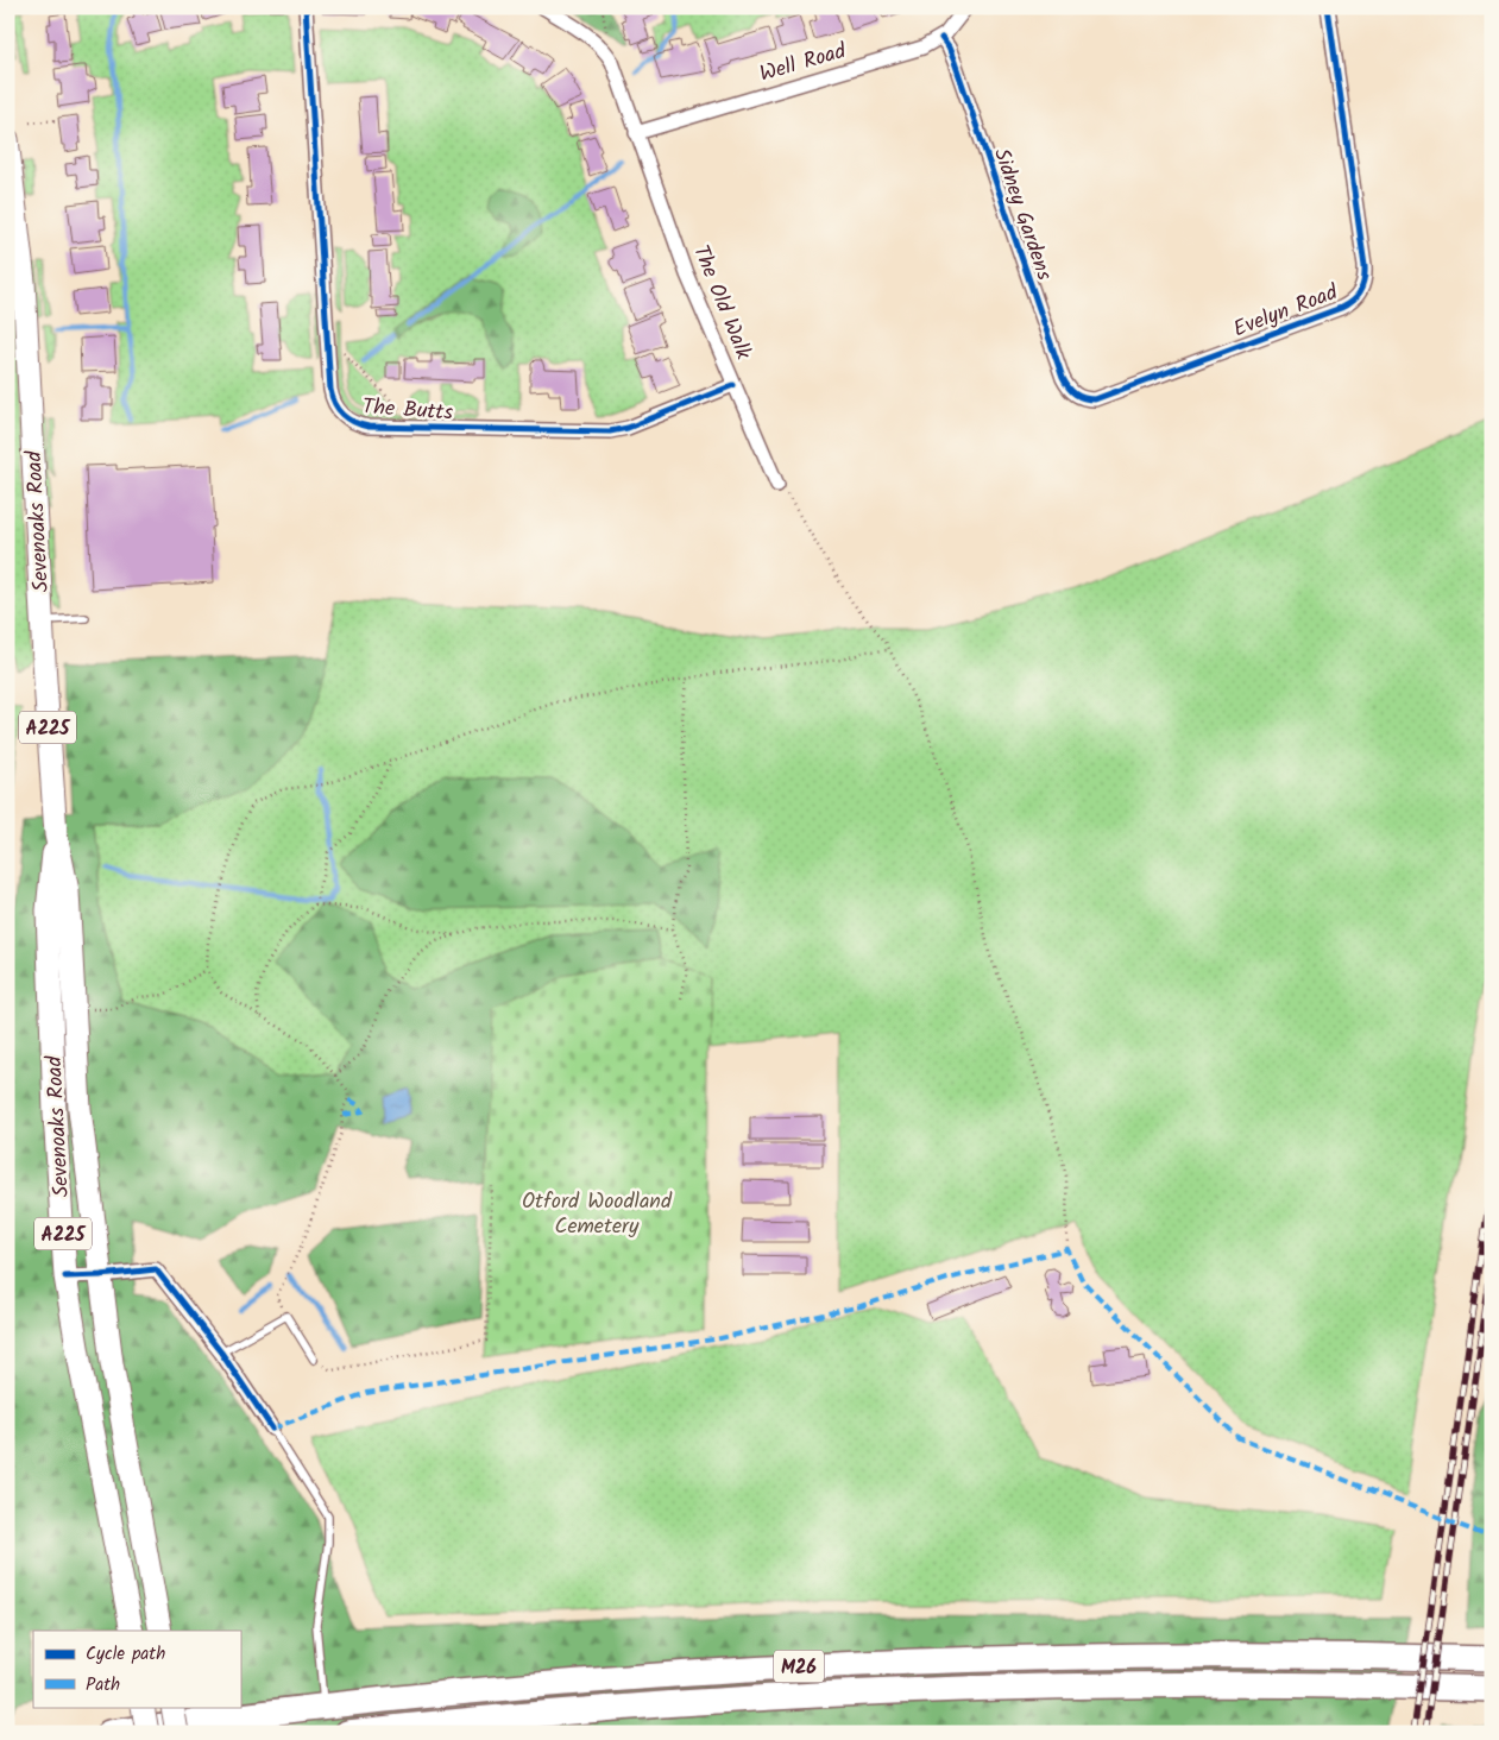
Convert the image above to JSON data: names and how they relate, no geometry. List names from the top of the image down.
{
  "streets": {
    "highway": ["M26"],
    "main road": ["Sevenoaks Road", "A225"],
    "street": [
      "Well Road",
      "Sidney Gardens",
      "The Old Walk",
      "Evelyn Road",
      "The Butts"
    ]
  },
  "crossings": [
    ["Well Road", "Sidney Gardens"],
    ["Well Road", "The Old Walk"],
    ["Sidney Gardens", "Evelyn Road"],
    ["The Old Walk", "The Butts"]
  ],
  "parks": ["Otford Woodland Cemetery"],
  "legend": ["Cycle path", "Path"]
}
